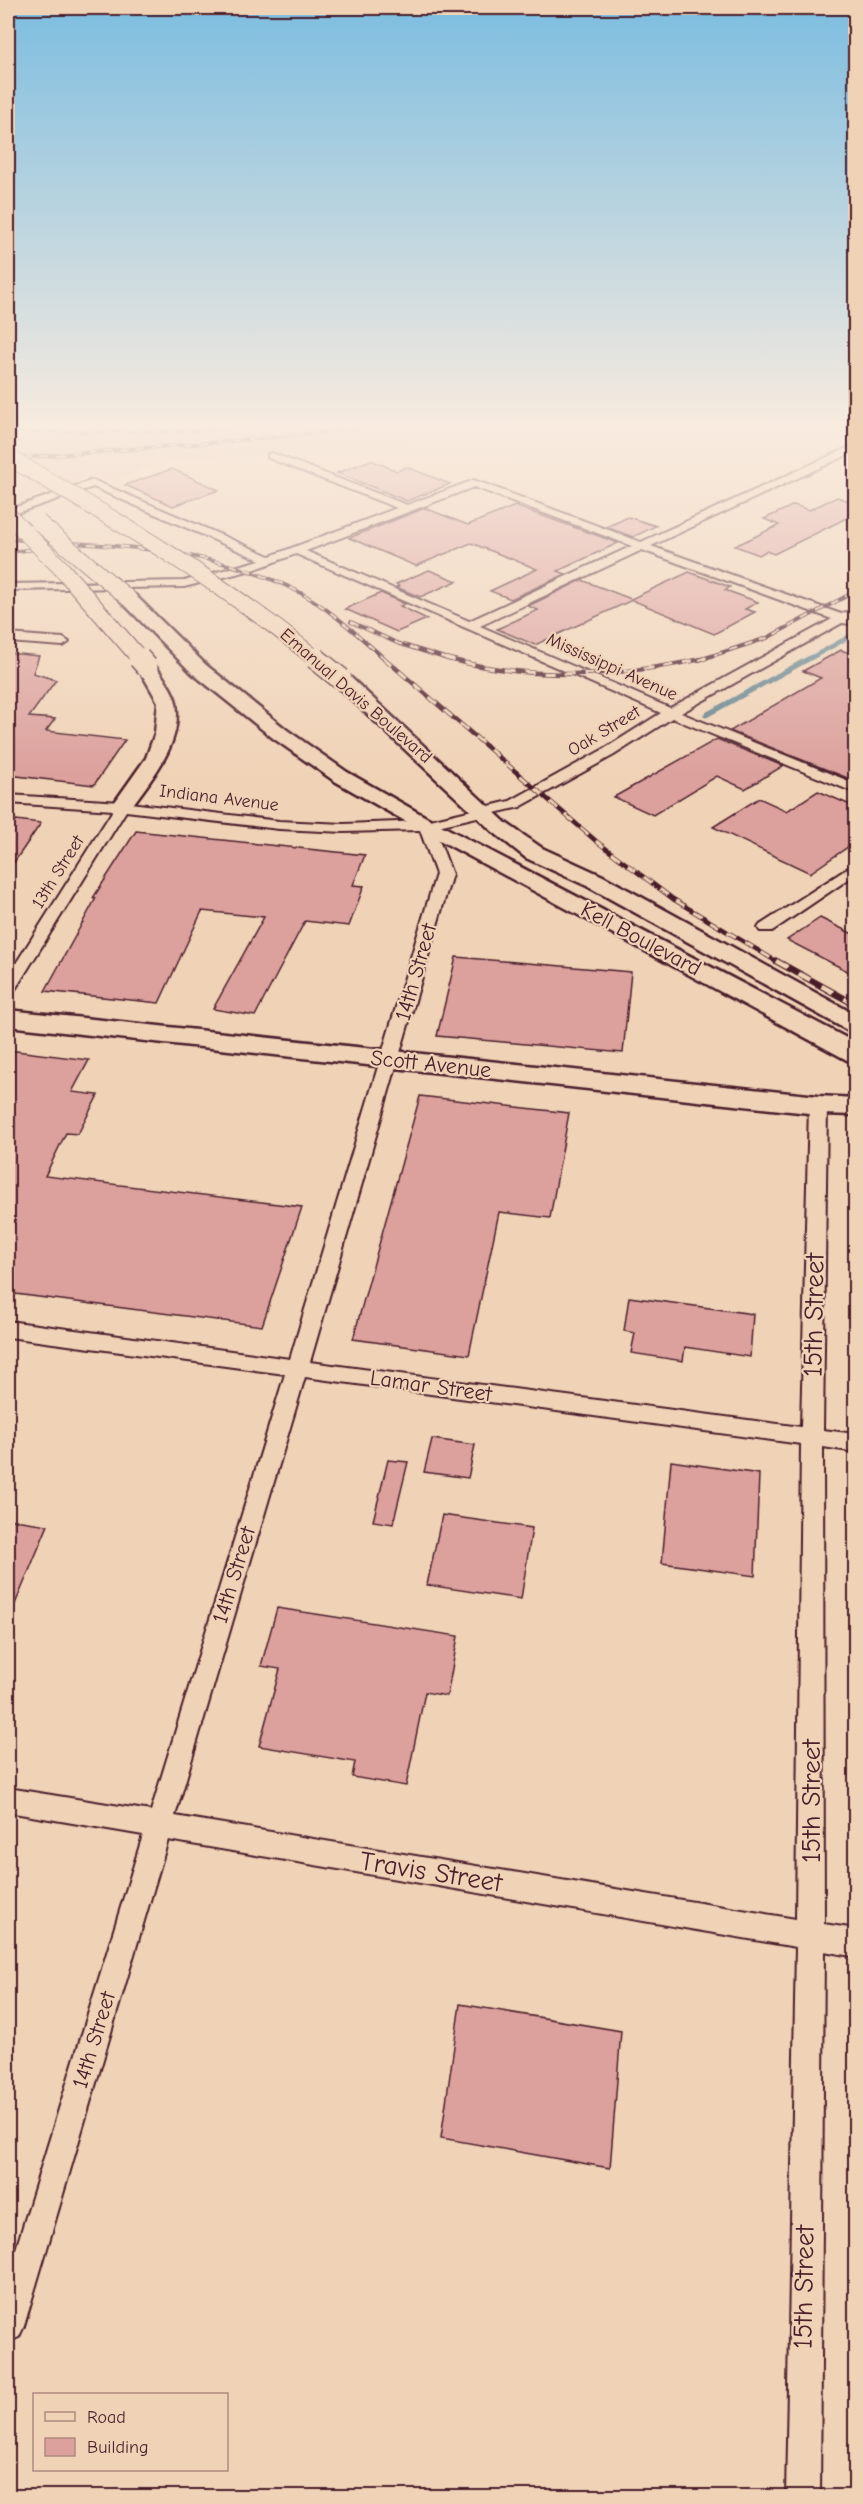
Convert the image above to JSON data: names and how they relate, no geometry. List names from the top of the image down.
{
  "streets": {
    "main road": ["Emanual Davis Boulevard", "Kell Boulevard", "Scott Avenue"],
    "street": [
      "Mississippi Avenue",
      "Oak Street",
      "Indiana Avenue",
      "13th Street",
      "14th Street",
      "15th Street",
      "Lamar Street",
      "Travis Street"
    ]
  },
  "crossings": [
    ["Mississippi Avenue", "Oak Street"],
    ["Emanual Davis Boulevard", "Oak Street"],
    ["Emanual Davis Boulevard", "Kell Boulevard"],
    ["Oak Street", "Indiana Avenue"],
    ["Oak Street", "Kell Boulevard"],
    ["Oak Street", "14th Street"],
    ["Indiana Avenue", "13th Street"],
    ["Indiana Avenue", "Kell Boulevard"],
    ["Indiana Avenue", "14th Street"],
    ["Kell Boulevard", "14th Street"],
    ["14th Street", "Scott Avenue"],
    ["14th Street", "Lamar Street"],
    ["14th Street", "Travis Street"],
    ["Scott Avenue", "15th Street"],
    ["15th Street", "Lamar Street"],
    ["15th Street", "Travis Street"]
  ],
  "legend": ["Road", "Building"]
}
